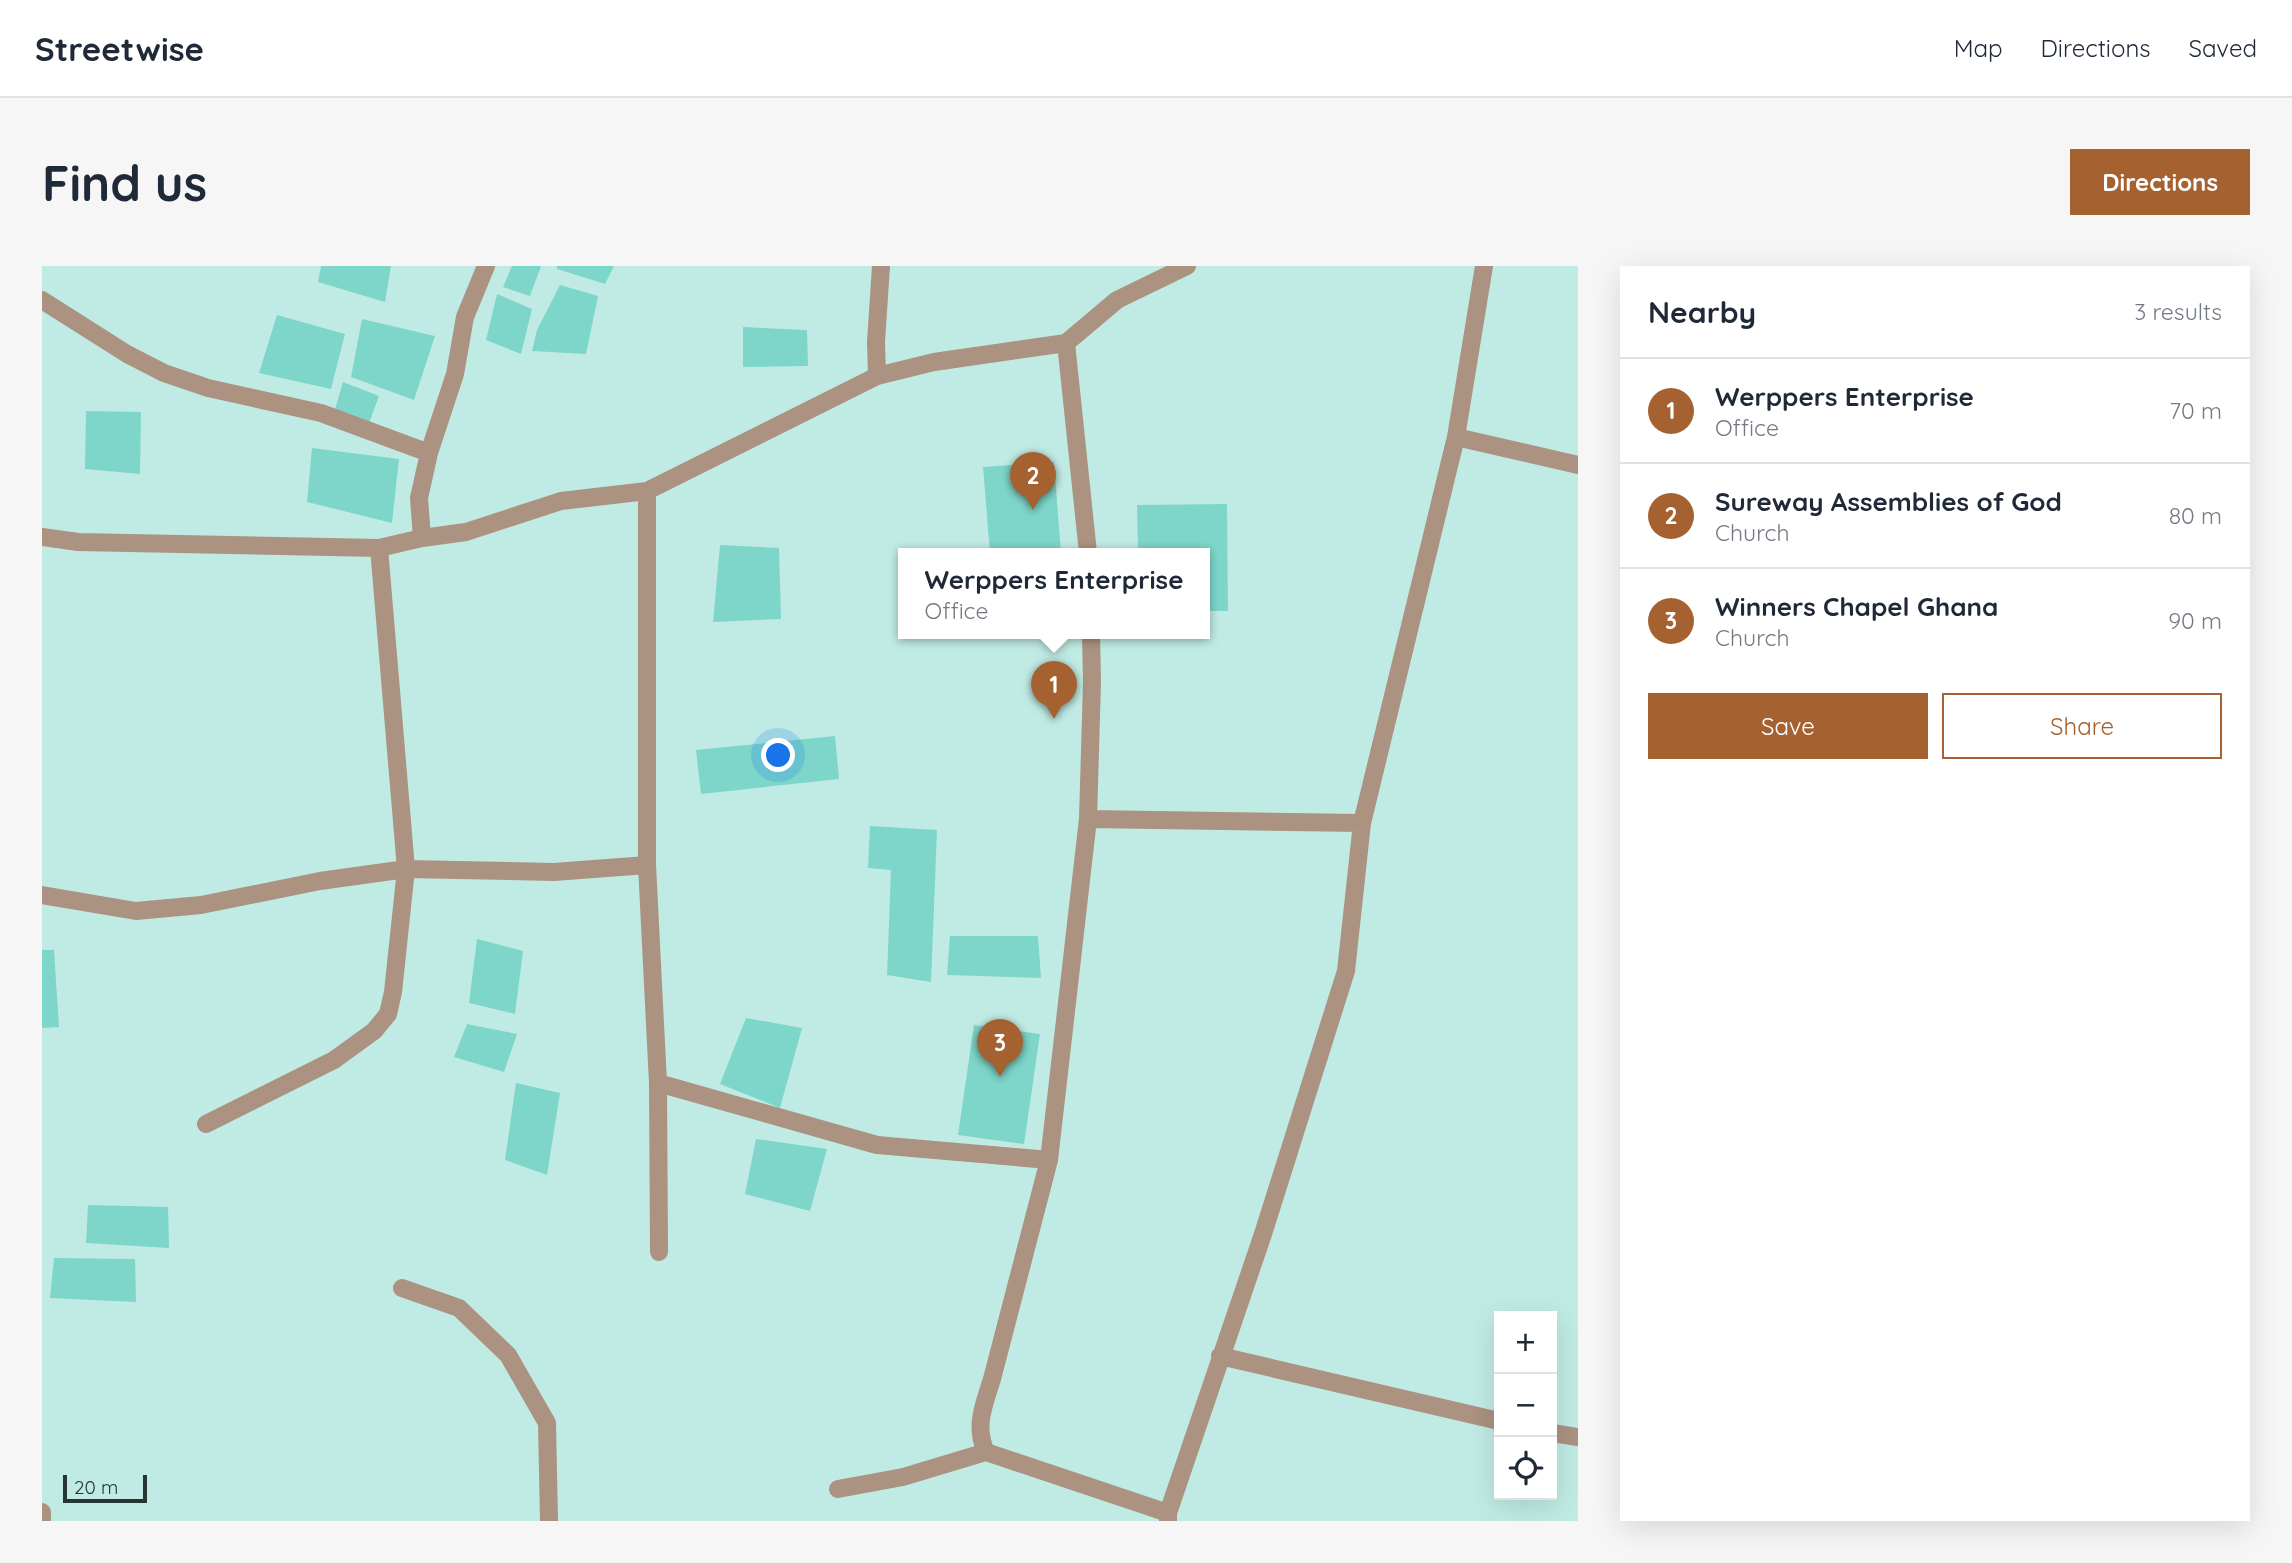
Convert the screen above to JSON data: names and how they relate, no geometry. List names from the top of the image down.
{
  "scale_bar": "20 m",
  "page": {
    "header": "Streetwise",
    "nav": ["Map", "Directions", "Saved"],
    "buttons": [
      "Directions",
      ["Save", "Share"]
    ],
    "title": "Find us",
    "heading": ["Nearby", "3 results"],
    "list": [
      {
        "mark": "1",
        "name": "Werppers Enterprise",
        "note": "Office",
        "value": "70 m"
      },
      {
        "mark": "2",
        "name": "Sureway Assemblies of God",
        "note": "Church",
        "value": "80 m"
      },
      {
        "mark": "3",
        "name": "Winners Chapel Ghana",
        "note": "Church",
        "value": "90 m"
      }
    ],
    "pins": ["2", "1", "3"],
    "popup": ["Werppers Enterprise", "Office"],
    "map_buttons": ["+", "−"],
    "scale": "20 m"
  }
}
